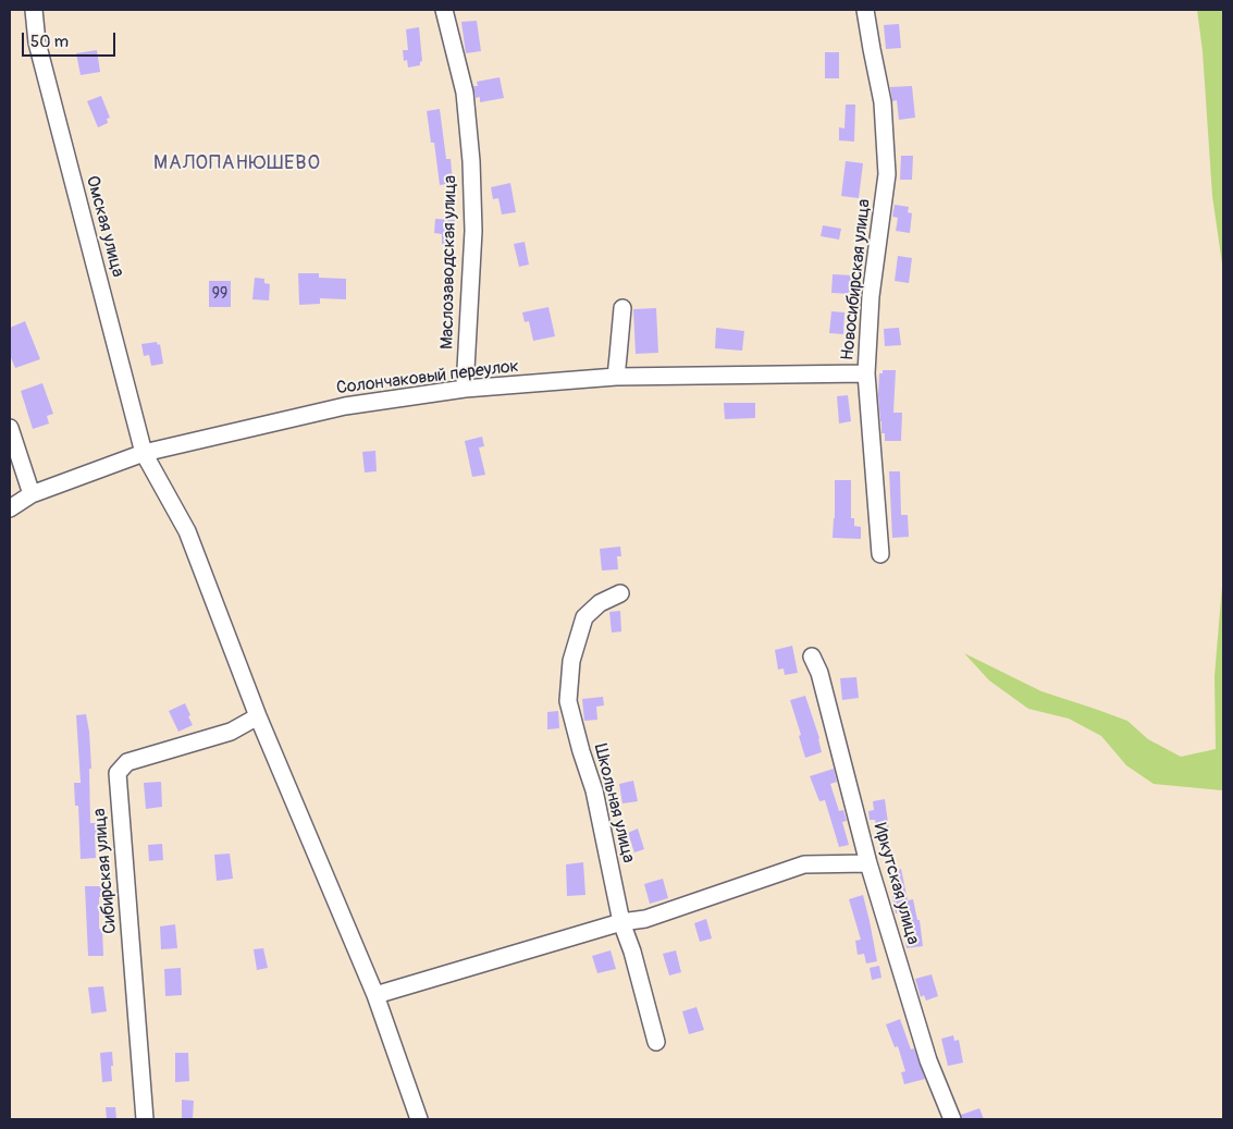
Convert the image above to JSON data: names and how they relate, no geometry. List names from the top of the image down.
{
  "streets": {
    "street": [
      "Омская улица",
      "Маслозаводская улица",
      "Новосибирская улица",
      "Солончаковый переулок",
      "Школьная улица",
      "Сибирская улица",
      "Иркутская улица"
    ]
  },
  "crossings": [
    ["Омская улица", "Солончаковый переулок"],
    ["Маслозаводская улица", "Солончаковый переулок"],
    ["Новосибирская улица", "Солончаковый переулок"]
  ],
  "districts": ["МАЛОПАНЮШЕВО"],
  "house_numbers": ["99"],
  "scale_bar": "50 m"
}
